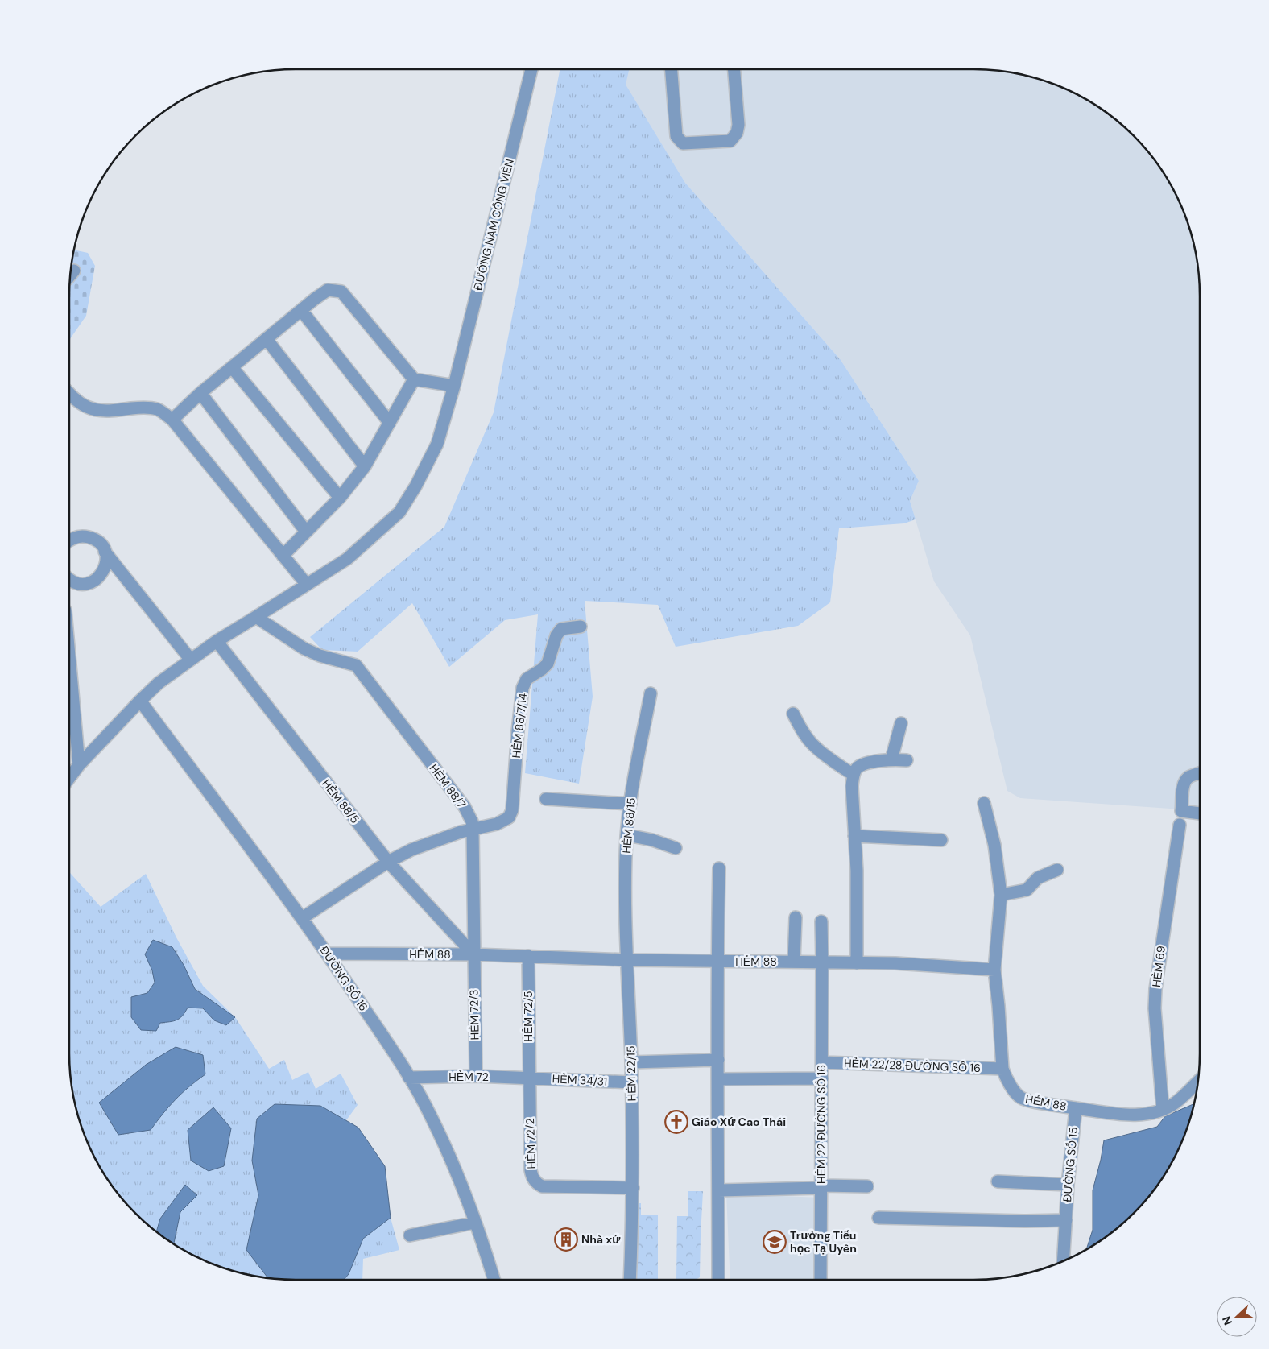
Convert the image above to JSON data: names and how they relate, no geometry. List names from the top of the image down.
{
  "streets": {
    "street": [
      "ĐƯỜNG NAM CÔNG VIÊN",
      "HẺM 88/7/14",
      "HẺM 88/7",
      "HẺM 88/5",
      "HẺM 88/15",
      "HẺM 88",
      "HẺM 69",
      "ĐƯỜNG SỐ 16",
      "HẺM 72/3",
      "HẺM 72/5",
      "HẺM 22/28 ĐƯỜNG SỐ 16",
      "HẺM 22/15",
      "HẺM 72",
      "HẺM 34/31",
      "HẺM 22 ĐƯỜNG SỐ 16",
      "HẺM 72/2",
      "ĐƯỜNG SỐ 15"
    ]
  },
  "crossings": [
    ["ĐƯỜNG NAM CÔNG VIÊN", "HẺM 88/7"],
    ["ĐƯỜNG NAM CÔNG VIÊN", "HẺM 88/5"],
    ["ĐƯỜNG NAM CÔNG VIÊN", "ĐƯỜNG SỐ 16"],
    ["HẺM 88/7/14", "HẺM 88/7"],
    ["HẺM 88/7", "HẺM 88/5"],
    ["HẺM 88/7", "HẺM 88"],
    ["HẺM 88/7", "HẺM 72/3"],
    ["HẺM 88/5", "HẺM 88"],
    ["HẺM 88/5", "HẺM 72/3"],
    ["HẺM 88/15", "HẺM 88"],
    ["HẺM 88/15", "HẺM 22/15"],
    ["HẺM 88", "ĐƯỜNG SỐ 16"],
    ["HẺM 88", "HẺM 72/3"],
    ["HẺM 88", "HẺM 72/5"],
    ["HẺM 88", "HẺM 22/28 ĐƯỜNG SỐ 16"],
    ["HẺM 88", "HẺM 22/15"],
    ["HẺM 88", "HẺM 22 ĐƯỜNG SỐ 16"],
    ["HẺM 88", "ĐƯỜNG SỐ 15"],
    ["ĐƯỜNG SỐ 16", "HẺM 72"],
    ["HẺM 72/3", "HẺM 72"],
    ["HẺM 72/5", "HẺM 72"],
    ["HẺM 72/5", "HẺM 34/31"],
    ["HẺM 72/5", "HẺM 72/2"],
    ["HẺM 22/28 ĐƯỜNG SỐ 16", "HẺM 22 ĐƯỜNG SỐ 16"],
    ["HẺM 22/15", "HẺM 34/31"],
    ["HẺM 22/15", "HẺM 72/2"],
    ["HẺM 72", "HẺM 34/31"],
    ["HẺM 72", "HẺM 72/2"],
    ["HẺM 34/31", "HẺM 72/2"]
  ],
  "places": {
    "church": ["Giáo Xứ Cao Thái"],
    "building": ["Nhà xứ"],
    "school or university": ["Trường Tiểu học Tạ Uyên"]
  },
  "north": "left"
}
